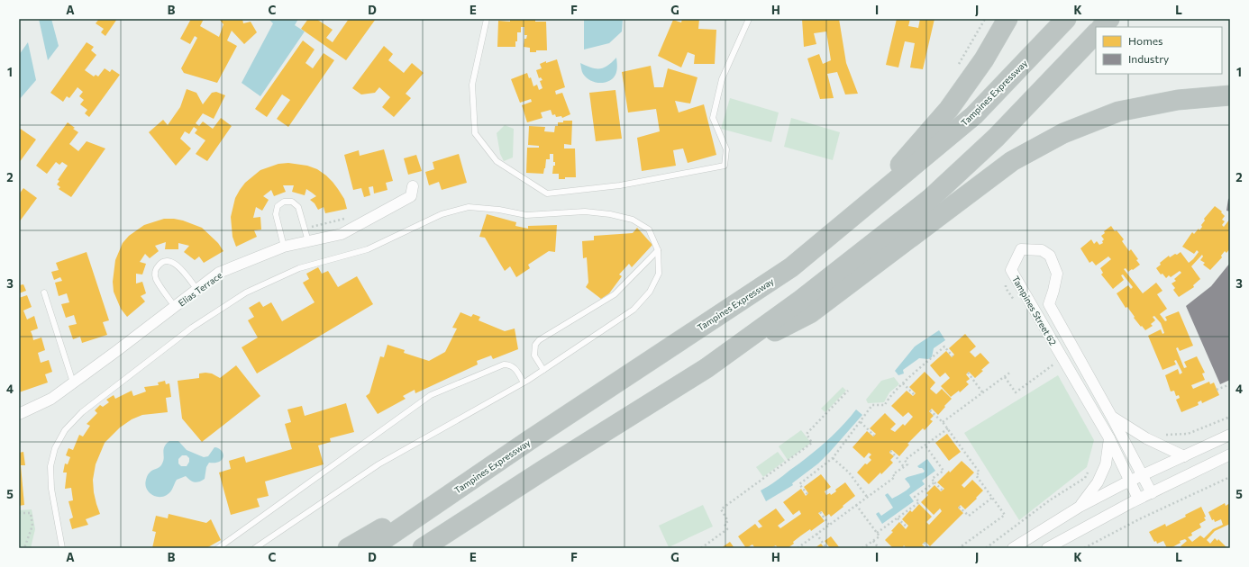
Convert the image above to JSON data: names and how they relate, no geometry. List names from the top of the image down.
{
  "streets": {
    "highway": ["Tampines Expressway"],
    "street": ["Elias Terrace", "Tampines Street 62"]
  },
  "legend": ["Homes", "Industry"],
  "grid": {
    "columns": [
      "A",
      "B",
      "C",
      "D",
      "E",
      "F",
      "G",
      "H",
      "I",
      "J",
      "K",
      "L"
    ],
    "rows": [
      "1",
      "2",
      "3",
      "4",
      "5"
    ]
  }
}
